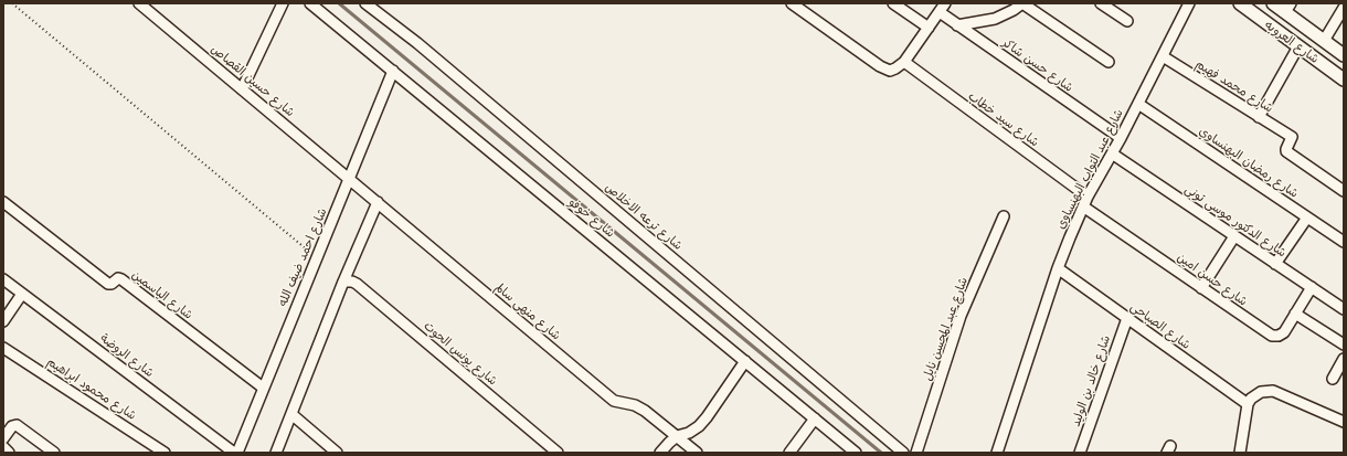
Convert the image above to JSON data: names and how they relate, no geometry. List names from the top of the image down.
{
  "streets": {
    "street": [
      "شارع العروبه",
      "شارع حسن شاكر",
      "شارع حسين القصاص",
      "شارع محمد فهيم",
      "شارع سيد خطاب",
      "شارع رمضان البهنساوي",
      "شارع عبد التواب البهنساوى",
      "شارع ترعه الاخلاص",
      "شارع خوفو",
      "شارع الدكتور موسى تونى",
      "شارع احمد ضيف الله",
      "شارع حسن امين",
      "شارع الياسمين",
      "شارع منهى سالم",
      "شارع الصباحى",
      "شارع عبد المحسن نايل",
      "شارع يونس الحوت",
      "شارع الروضة",
      "شارع خالد بن الوليد",
      "شارع محمود ابراهيم"
    ]
  },
  "crossings": [
    ["شارع حسن شاكر", "شارع عبد التواب البهنساوى"],
    ["شارع حسين القصاص", "شارع احمد ضيف الله"],
    ["شارع حسين القصاص", "شارع منهى سالم"],
    ["شارع محمد فهيم", "شارع عبد التواب البهنساوى"],
    ["شارع سيد خطاب", "شارع عبد التواب البهنساوى"],
    ["شارع سيد خطاب", "شارع حسن امين"],
    ["شارع رمضان البهنساوي", "شارع عبد التواب البهنساوى"],
    ["شارع عبد التواب البهنساوى", "شارع الدكتور موسى تونى"],
    ["شارع عبد التواب البهنساوى", "شارع حسن امين"],
    ["شارع عبد التواب البهنساوى", "شارع الصباحى"],
    ["شارع خوفو", "شارع احمد ضيف الله"],
    ["شارع الدكتور موسى تونى", "شارع حسن امين"],
    ["شارع احمد ضيف الله", "شارع الياسمين"],
    ["شارع احمد ضيف الله", "شارع منهى سالم"],
    ["شارع احمد ضيف الله", "شارع الروضة"],
    ["شارع الصباحى", "شارع خالد بن الوليد"]
  ]
}
